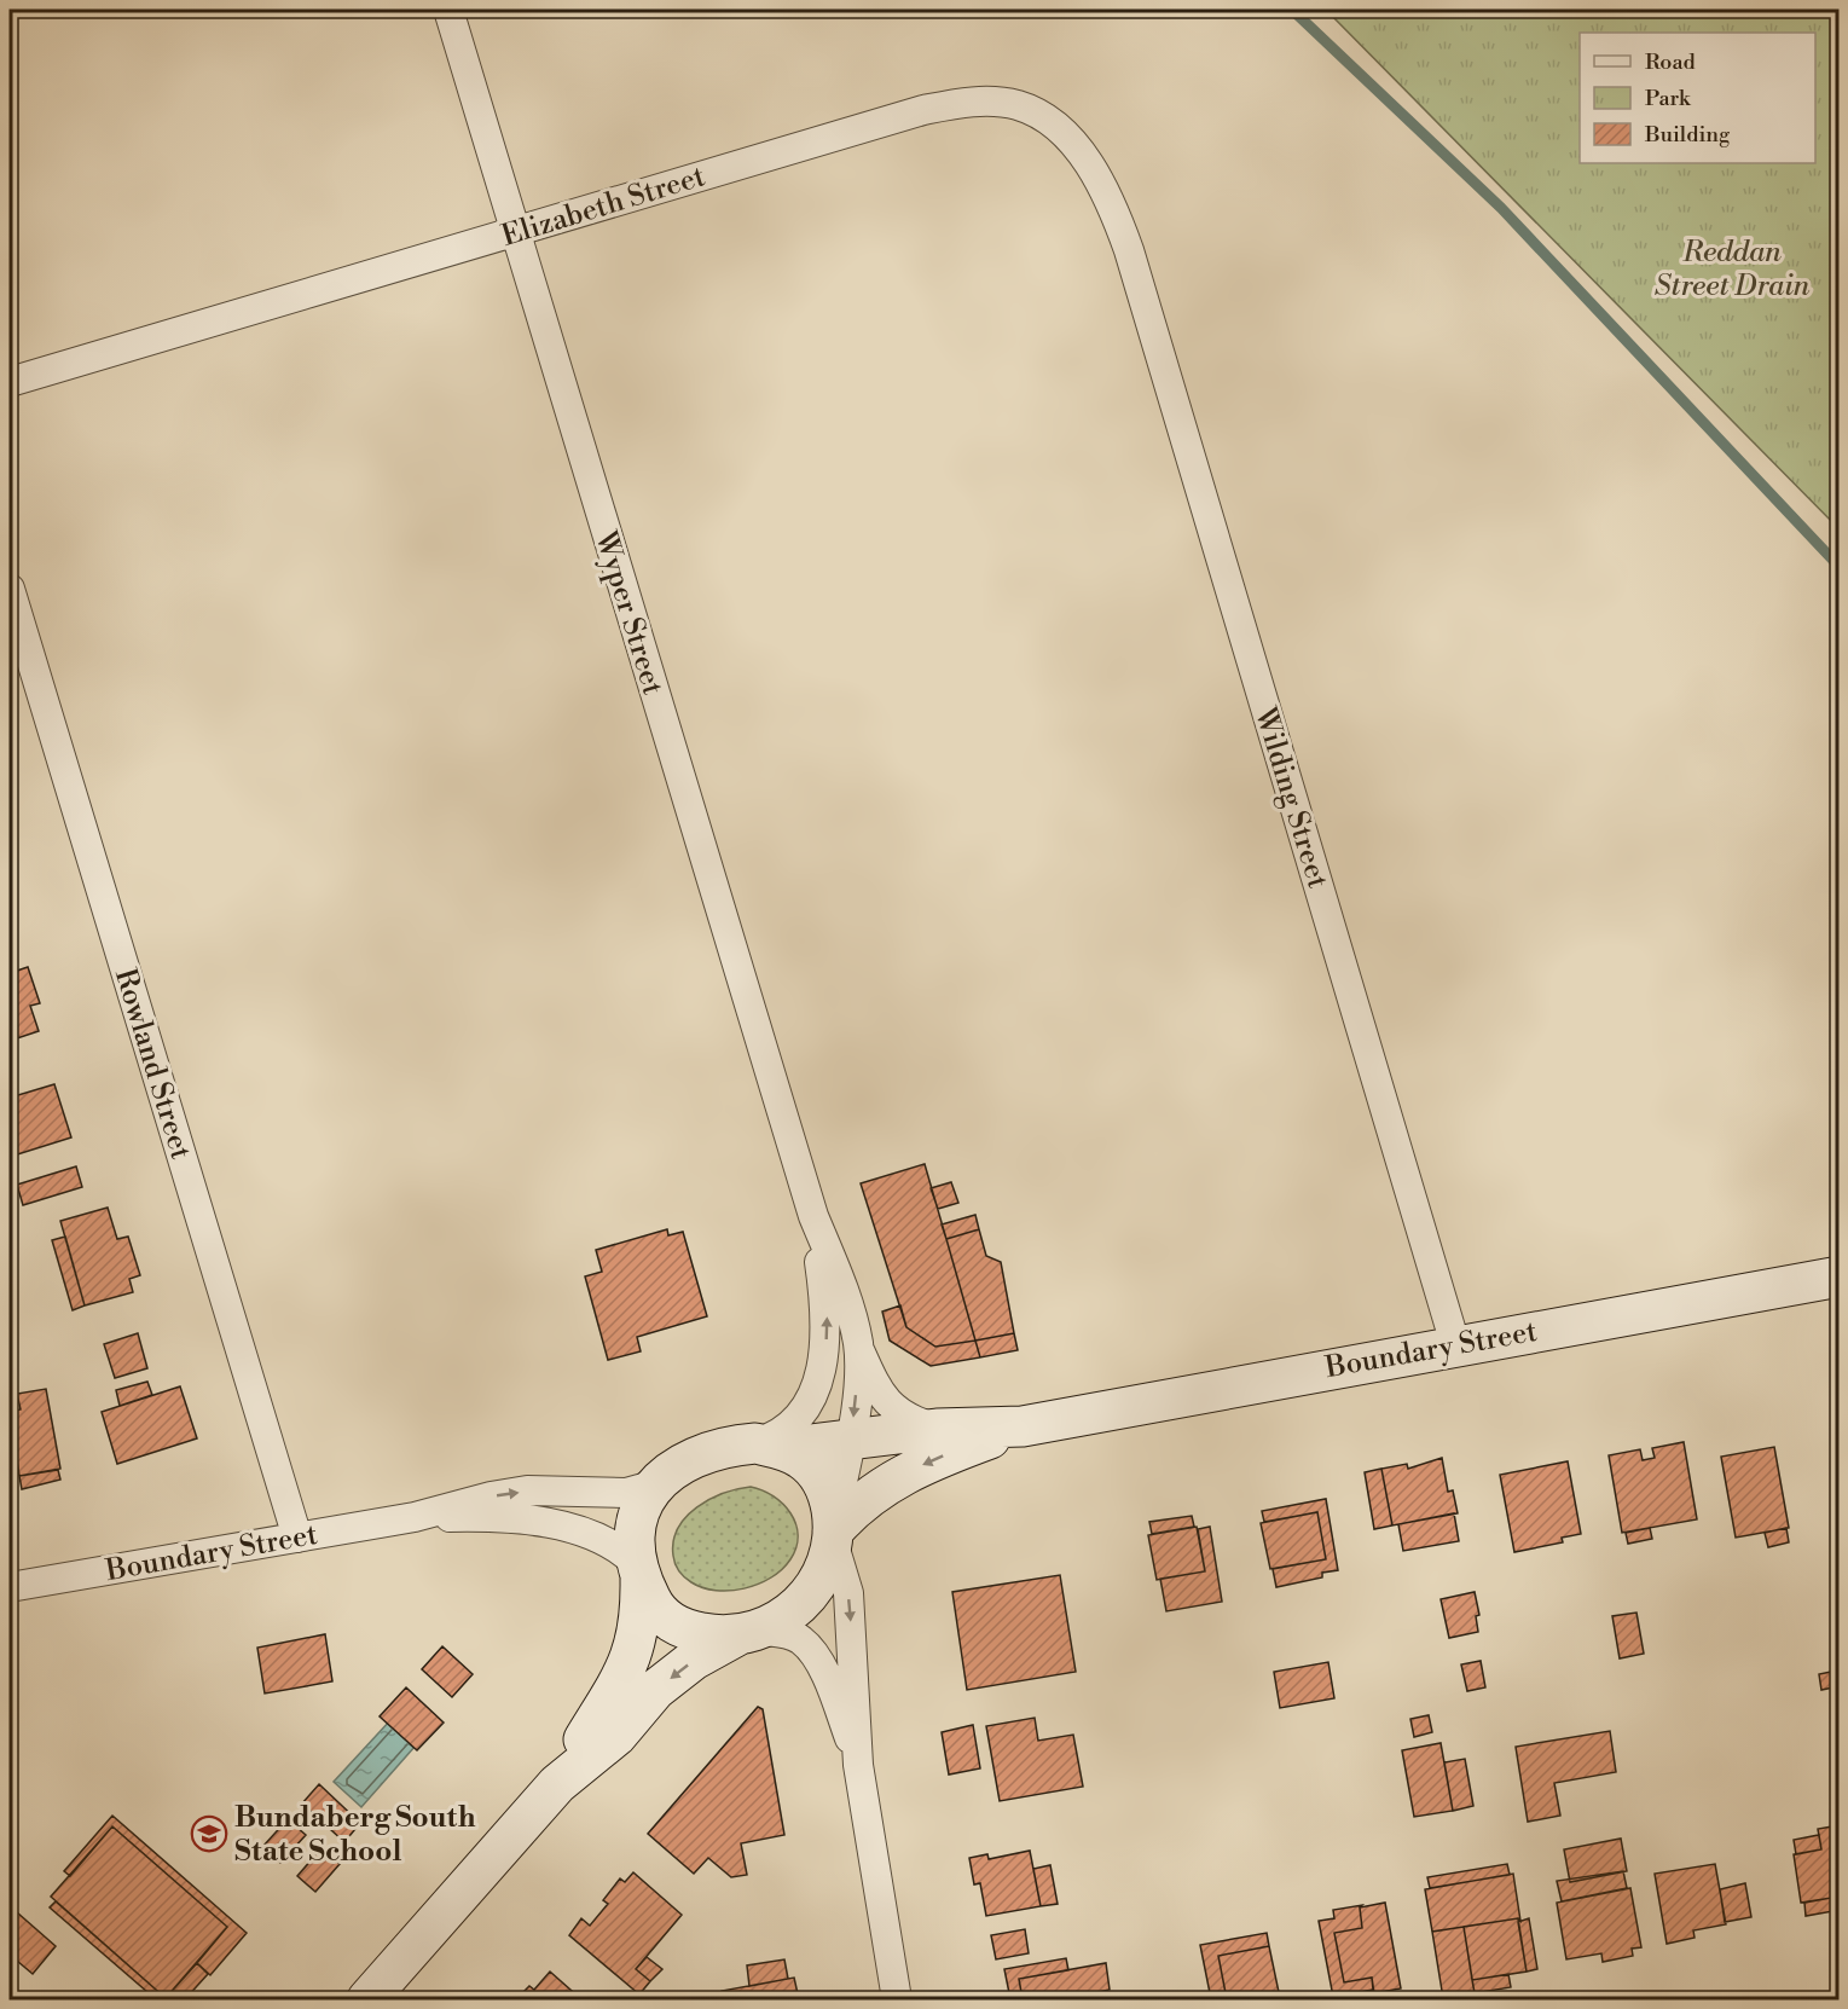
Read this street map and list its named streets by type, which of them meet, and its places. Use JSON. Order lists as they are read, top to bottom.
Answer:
{
  "streets": {
    "street": [
      "Elizabeth Street",
      "Wyper Street",
      "Wilding Street",
      "Rowland Street",
      "Boundary Street"
    ]
  },
  "crossings": [
    ["Elizabeth Street", "Wyper Street"],
    ["Elizabeth Street", "Wilding Street"],
    ["Wyper Street", "Boundary Street"],
    ["Wilding Street", "Boundary Street"],
    ["Rowland Street", "Boundary Street"]
  ],
  "parks": ["Reddan Street Drain"],
  "places": {
    "school or university": ["Bundaberg South State School"]
  },
  "legend": ["Road", "Park", "Building"]
}
